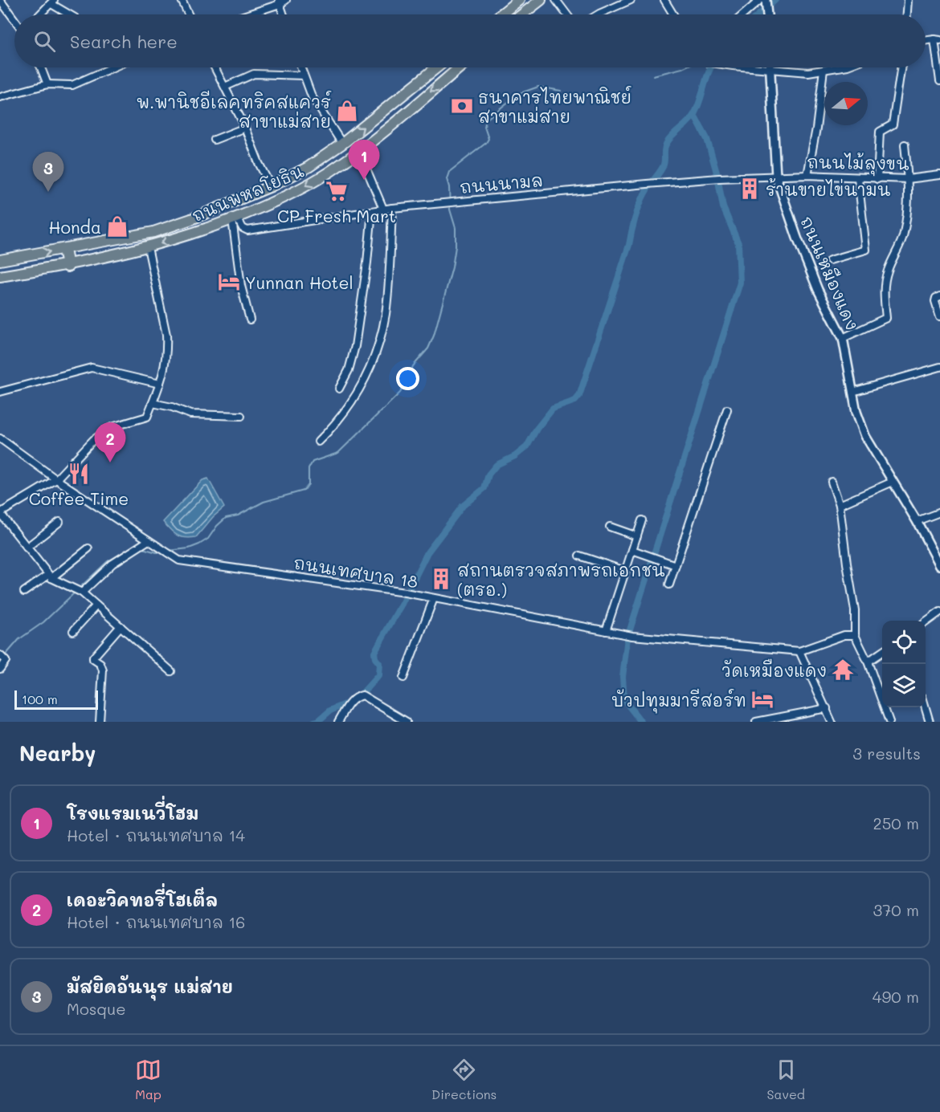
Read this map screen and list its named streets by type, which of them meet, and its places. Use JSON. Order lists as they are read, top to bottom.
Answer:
{
  "streets": {
    "main road": ["ถนนพหลโยธิน"],
    "street": [
      "ถนนไม้ลุงขน",
      "ถนนนามล",
      "ถนนเหมืองแดง",
      "ถนนเทศบาล 18"
    ]
  },
  "crossings": [
    ["ถนนไม้ลุงขน", "ถนนนามล"],
    ["ถนนไม้ลุงขน", "ถนนเหมืองแดง"],
    ["ถนนนามล", "ถนนพหลโยธิน"],
    ["ถนนนามล", "ถนนเหมืองแดง"]
  ],
  "places": {
    "bank": ["ธนาคารไทยพาณิชย์ สาขาแม่สาย"],
    "shop": ["พ.พานิชอีเลคทริคสแควร์ สาขาแม่สาย", "Honda"],
    "building": ["ร้านขายไข่นามน", "สถานตรวจสภาพรถเอกชน (ตรอ.)"],
    "supermarket": ["CP Fresh Mart"],
    "hotel": ["Yunnan Hotel", "บัวปทุมมารีสอร์ท"],
    "restaurant": ["Coffee Time"],
    "temple": ["วัดเหมืองแดง"]
  },
  "scale_bar": "100 m",
  "north": "right",
  "page": {
    "search": "Search here",
    "pins": ["1", "3", "2"],
    "scale": "100 m",
    "heading": ["Nearby", "3 results"],
    "list": [
      {
        "mark": "1",
        "name": "โรงแรมเนวี่โฮม",
        "note": "Hotel · ถนนเทศบาล 14",
        "value": "250 m"
      },
      {
        "mark": "2",
        "name": "เดอะวิคทอรี่โฮเต็ล",
        "note": "Hotel · ถนนเทศบาล 16",
        "value": "370 m"
      },
      {
        "mark": "3",
        "name": "มัสยิดอันนุร แม่สาย",
        "note": "Mosque",
        "value": "490 m"
      }
    ],
    "nav": ["Map", "Directions", "Saved"]
  }
}
